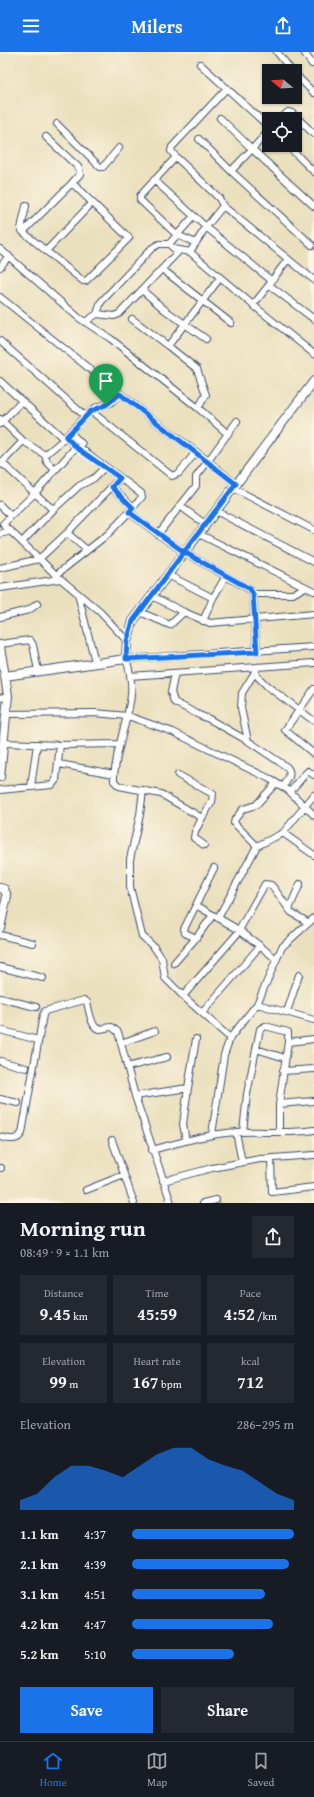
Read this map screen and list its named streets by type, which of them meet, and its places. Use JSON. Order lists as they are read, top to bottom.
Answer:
{
  "north": "left",
  "page": {
    "header": "Milers",
    "heading": ["Morning run", "08:49 · 9 × 1.1 km"],
    "stats": [
      ["Distance", "9.45 km"],
      ["Time", "45:59"],
      ["Pace", "4:52 /km"],
      ["Elevation", "99 m"],
      ["Heart rate", "167 bpm"],
      ["kcal", "712"]
    ],
    "chart": ["Elevation", "286–295 m"],
    "list": [
      {
        "name": "1.1 km",
        "note": "4:37"
      },
      {
        "name": "2.1 km",
        "note": "4:39"
      },
      {
        "name": "3.1 km",
        "note": "4:51"
      },
      {
        "name": "4.2 km",
        "note": "4:47"
      },
      {
        "name": "5.2 km",
        "note": "5:10"
      }
    ],
    "buttons": ["Save", "Share"],
    "tabs": ["Home", "Map", "Saved"]
  }
}
